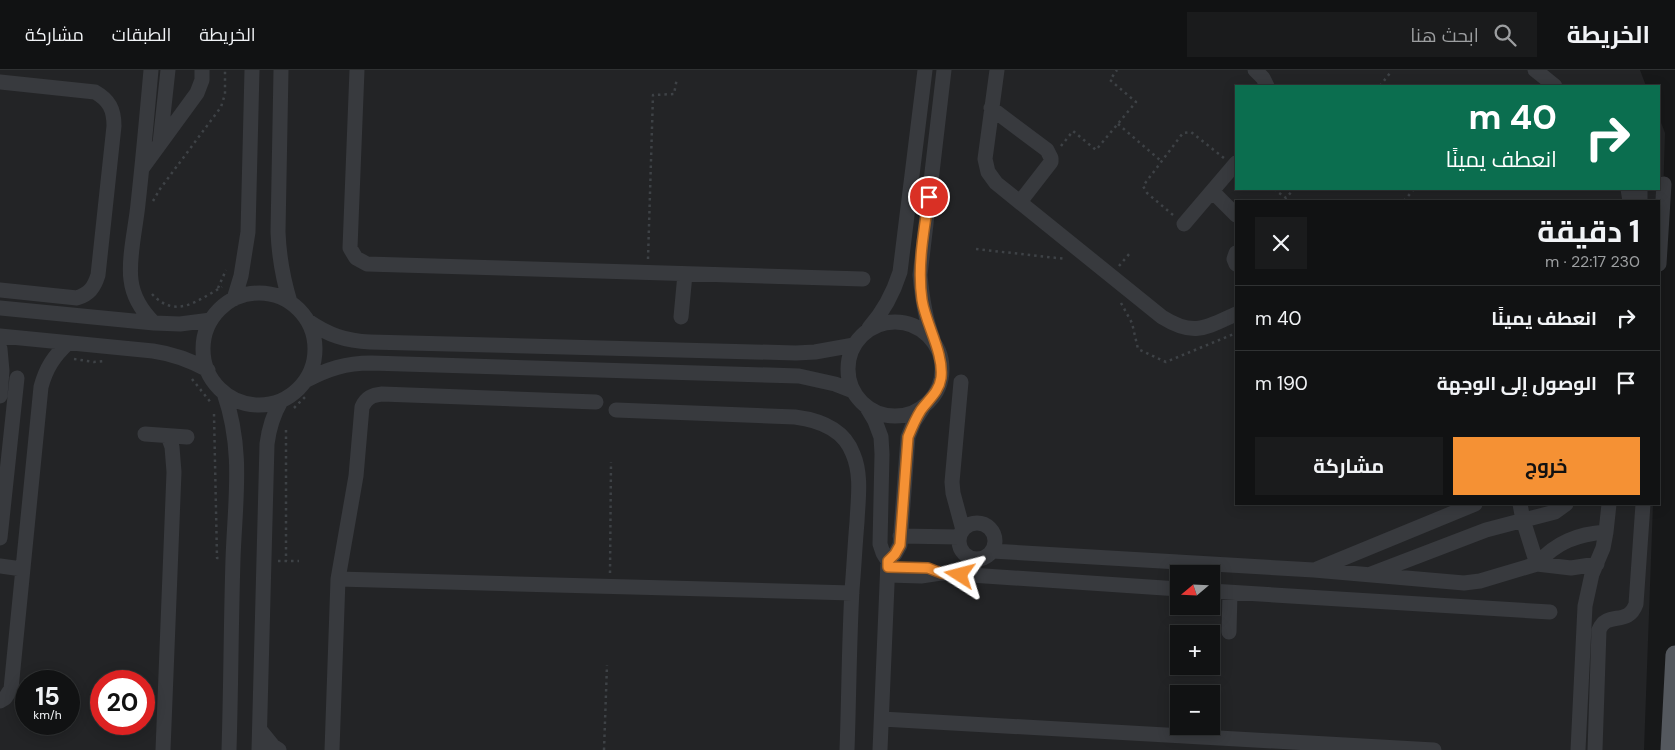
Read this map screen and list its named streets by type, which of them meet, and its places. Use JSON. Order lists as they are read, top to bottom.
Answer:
{
  "north": "left",
  "page": {
    "header": "الخريطة",
    "search": "ابحث هنا",
    "nav": ["الخريطة", "الطبقات", "مشاركة"],
    "turn": ["40 m", "انعطف يمينًا"],
    "heading": ["1 دقيقة", "230 m · 22:17"],
    "list": [
      {
        "name": "انعطف يمينًا",
        "value": "40 m"
      },
      {
        "name": "الوصول إلى الوجهة",
        "value": "190 m"
      }
    ],
    "buttons": ["خروج", "مشاركة"],
    "map_buttons": ["+", "−"],
    "speed": "15 km/h",
    "limit": "20"
  }
}
